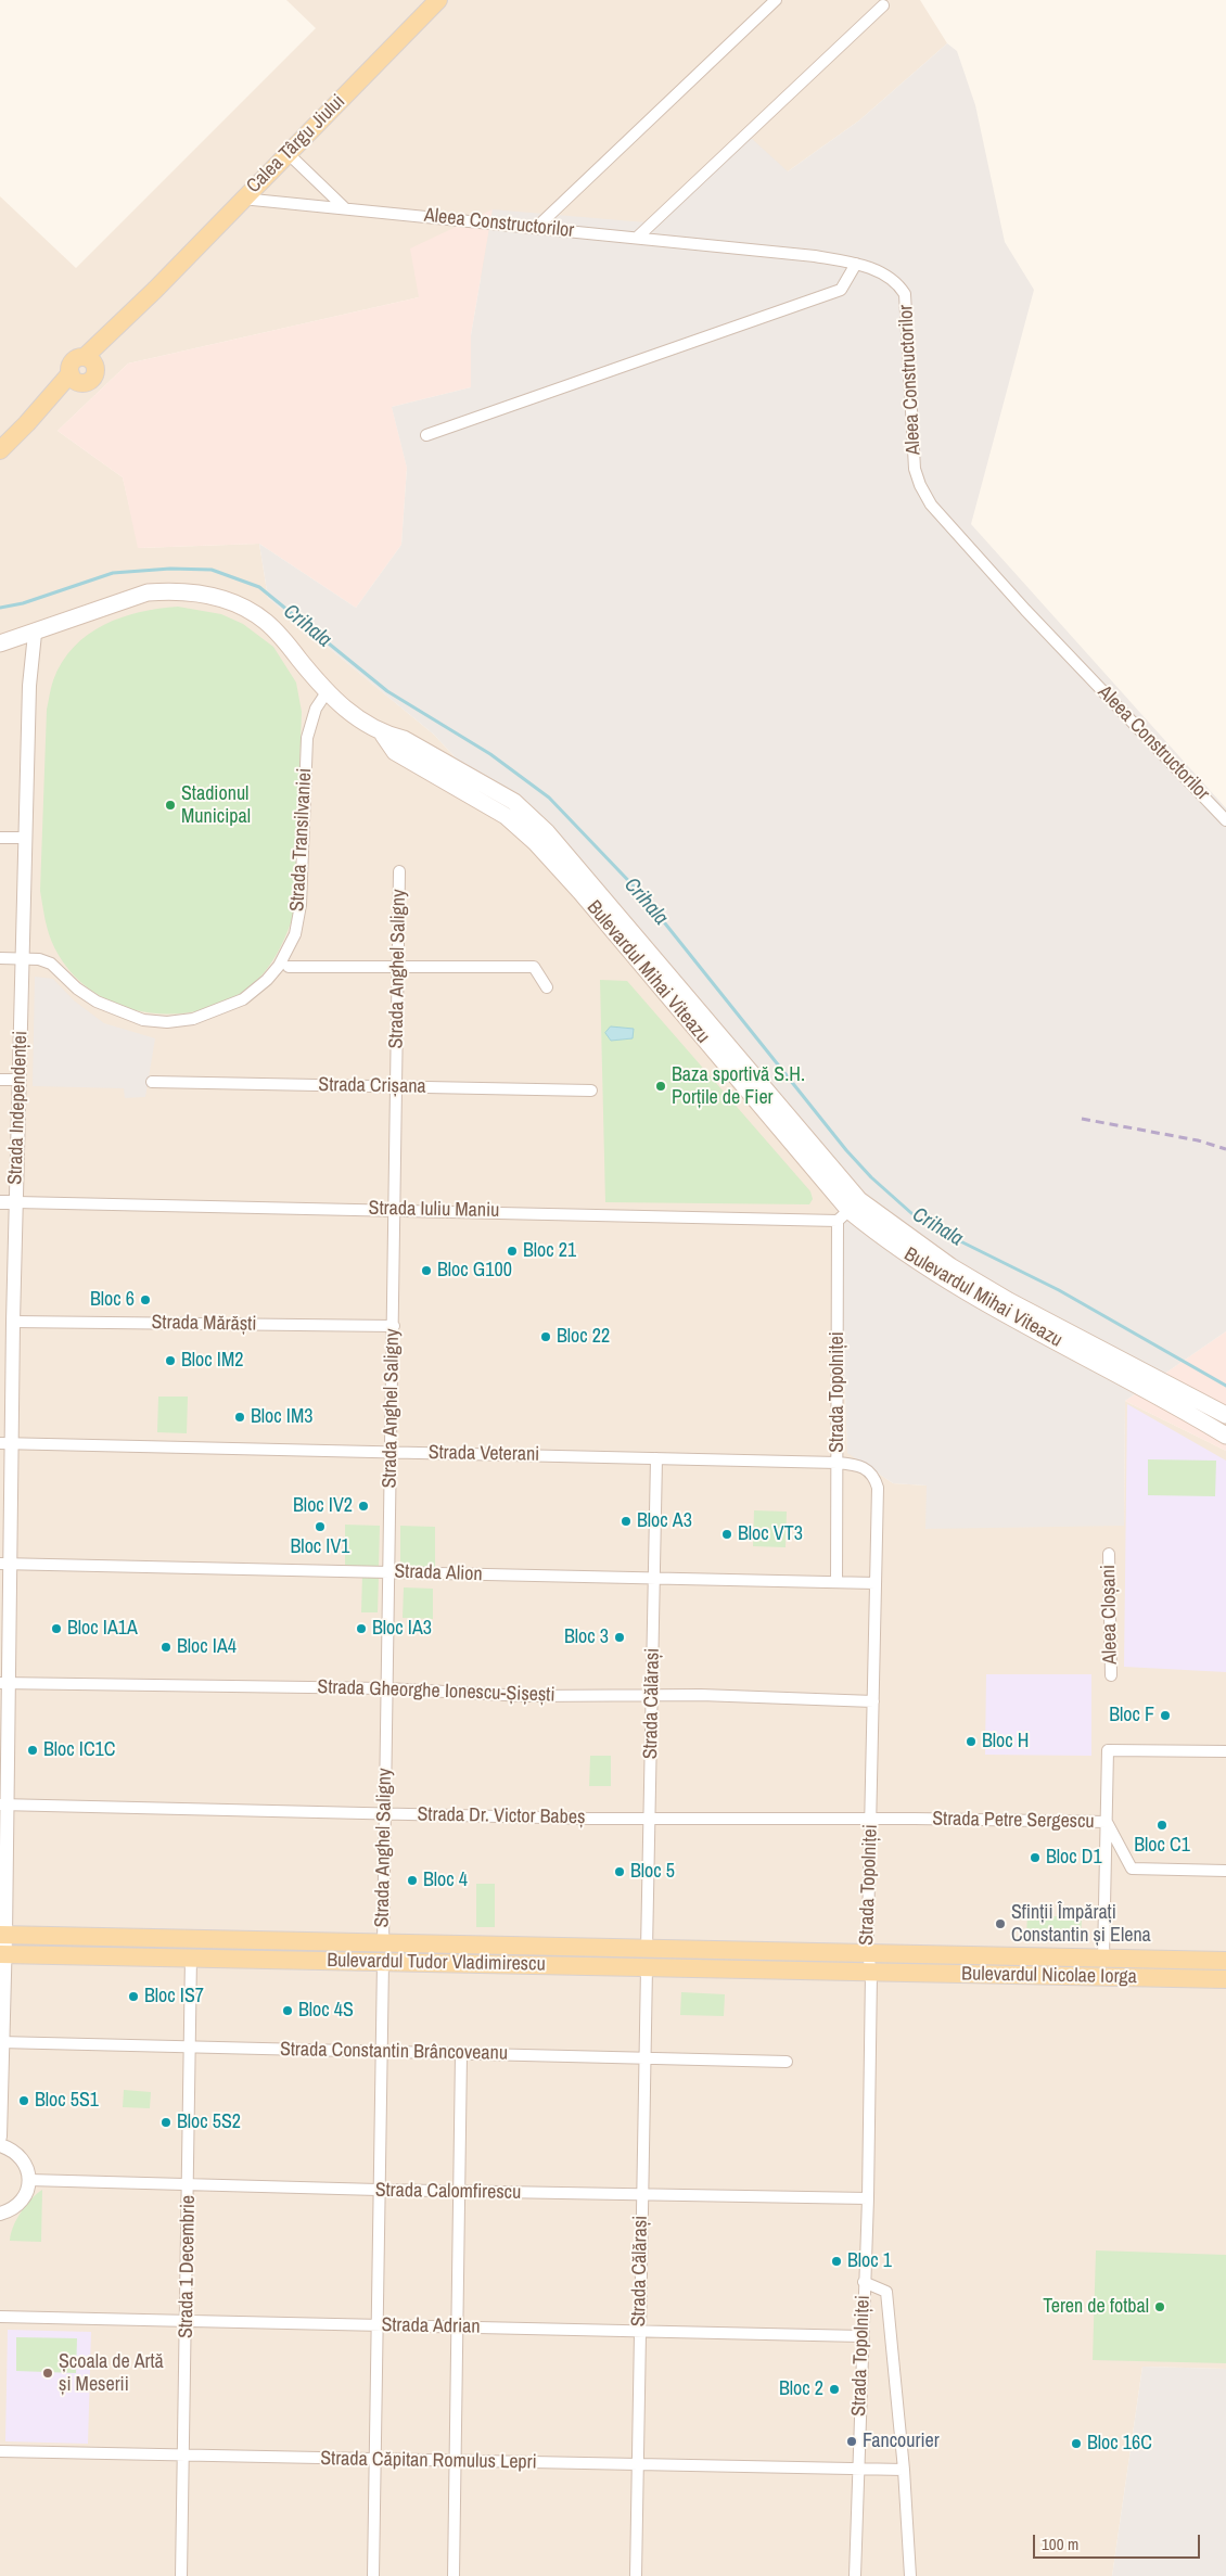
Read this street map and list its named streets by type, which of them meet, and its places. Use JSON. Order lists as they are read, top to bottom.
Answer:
{
  "streets": {
    "main road": [
      "Calea Târgu Jiului",
      "Bulevardul Mihai Viteazu",
      "Bulevardul Tudor Vladimirescu",
      "Bulevardul Nicolae Iorga"
    ],
    "street": [
      "Aleea Constructorilor",
      "Strada Transilvaniei",
      "Strada Anghel Saligny",
      "Strada Crișana",
      "Strada Independenței",
      "Strada Iuliu Maniu",
      "Strada Mărăști",
      "Strada Topolniței",
      "Strada Veterani",
      "Strada Alion",
      "Aleea Cloșani",
      "Strada Gheorghe Ionescu-Șișești",
      "Strada Călărași",
      "Strada Dr. Victor Babeș",
      "Strada Petre Sergescu",
      "Strada Constantin Brâncoveanu",
      "Strada Calomfirescu",
      "Strada 1 Decembrie",
      "Strada Adrian",
      "Strada Căpitan Romulus Lepri"
    ]
  },
  "crossings": [
    ["Calea Târgu Jiului", "Aleea Constructorilor"],
    ["Strada Transilvaniei", "Bulevardul Mihai Viteazu"],
    ["Strada Transilvaniei", "Strada Independenței"],
    ["Strada Anghel Saligny", "Strada Crișana"],
    ["Strada Anghel Saligny", "Strada Iuliu Maniu"],
    ["Strada Anghel Saligny", "Strada Mărăști"],
    ["Strada Anghel Saligny", "Strada Veterani"],
    ["Strada Anghel Saligny", "Strada Alion"],
    ["Strada Anghel Saligny", "Strada Gheorghe Ionescu-Șișești"],
    ["Strada Anghel Saligny", "Strada Dr. Victor Babeș"],
    ["Strada Anghel Saligny", "Bulevardul Tudor Vladimirescu"],
    ["Strada Anghel Saligny", "Strada Constantin Brâncoveanu"],
    ["Strada Anghel Saligny", "Strada Calomfirescu"],
    ["Strada Anghel Saligny", "Strada Adrian"],
    ["Strada Anghel Saligny", "Strada Căpitan Romulus Lepri"],
    ["Bulevardul Mihai Viteazu", "Strada Independenței"],
    ["Bulevardul Mihai Viteazu", "Strada Iuliu Maniu"],
    ["Bulevardul Mihai Viteazu", "Strada Topolniței"],
    ["Strada Independenței", "Strada Iuliu Maniu"],
    ["Strada Independenței", "Strada Mărăști"],
    ["Strada Independenței", "Strada Veterani"],
    ["Strada Independenței", "Strada Alion"],
    ["Strada Independenței", "Strada Gheorghe Ionescu-Șișești"],
    ["Strada Independenței", "Strada Dr. Victor Babeș"],
    ["Strada Independenței", "Bulevardul Tudor Vladimirescu"],
    ["Strada Independenței", "Strada Constantin Brâncoveanu"],
    ["Strada Iuliu Maniu", "Strada Topolniței"],
    ["Strada Topolniței", "Strada Veterani"],
    ["Strada Topolniței", "Strada Alion"],
    ["Strada Topolniței", "Strada Gheorghe Ionescu-Șișești"],
    ["Strada Topolniței", "Strada Dr. Victor Babeș"],
    ["Strada Topolniței", "Strada Petre Sergescu"],
    ["Strada Topolniței", "Bulevardul Tudor Vladimirescu"],
    ["Strada Topolniței", "Bulevardul Nicolae Iorga"],
    ["Strada Topolniței", "Strada Calomfirescu"],
    ["Strada Topolniței", "Strada Adrian"],
    ["Strada Topolniței", "Strada Căpitan Romulus Lepri"],
    ["Strada Veterani", "Strada Călărași"],
    ["Strada Alion", "Strada Călărași"],
    ["Strada Gheorghe Ionescu-Șișești", "Strada Călărași"],
    ["Strada Călărași", "Strada Dr. Victor Babeș"],
    ["Strada Călărași", "Bulevardul Tudor Vladimirescu"],
    ["Strada Călărași", "Strada Constantin Brâncoveanu"],
    ["Strada Călărași", "Strada Calomfirescu"],
    ["Strada Călărași", "Strada Adrian"],
    ["Strada Călărași", "Strada Căpitan Romulus Lepri"],
    ["Strada Dr. Victor Babeș", "Strada Petre Sergescu"],
    ["Bulevardul Tudor Vladimirescu", "Bulevardul Nicolae Iorga"],
    ["Bulevardul Tudor Vladimirescu", "Strada 1 Decembrie"],
    ["Strada Constantin Brâncoveanu", "Strada 1 Decembrie"],
    ["Strada Calomfirescu", "Strada 1 Decembrie"],
    ["Strada 1 Decembrie", "Strada Adrian"],
    ["Strada 1 Decembrie", "Strada Căpitan Romulus Lepri"]
  ],
  "water": ["Crihala"],
  "places": [
    "Stadionul Municipal",
    "Baza sportivă S.H. Porțile de Fier",
    "Bloc 21",
    "Bloc G100",
    "Bloc 6",
    "Bloc 22",
    "Bloc IM2",
    "Bloc IM3",
    "Bloc IV2",
    "Bloc A3",
    "Bloc IV1",
    "Bloc VT3",
    "Bloc IA1A",
    "Bloc IA3",
    "Bloc 3",
    "Bloc IA4",
    "Bloc F",
    "Bloc H",
    "Bloc IC1C",
    "Bloc C1",
    "Bloc D1",
    "Bloc 5",
    "Bloc 4",
    "Sfinții Împărați Constantin și Elena",
    "Bloc IS7",
    "Bloc 4S",
    "Bloc 5S1",
    "Bloc 5S2",
    "Bloc 1",
    "Teren de fotbal",
    "Școala de Artă și Meserii",
    "Bloc 2",
    "Fancourier",
    "Bloc 16C"
  ],
  "scale_bar": "100 m"
}
